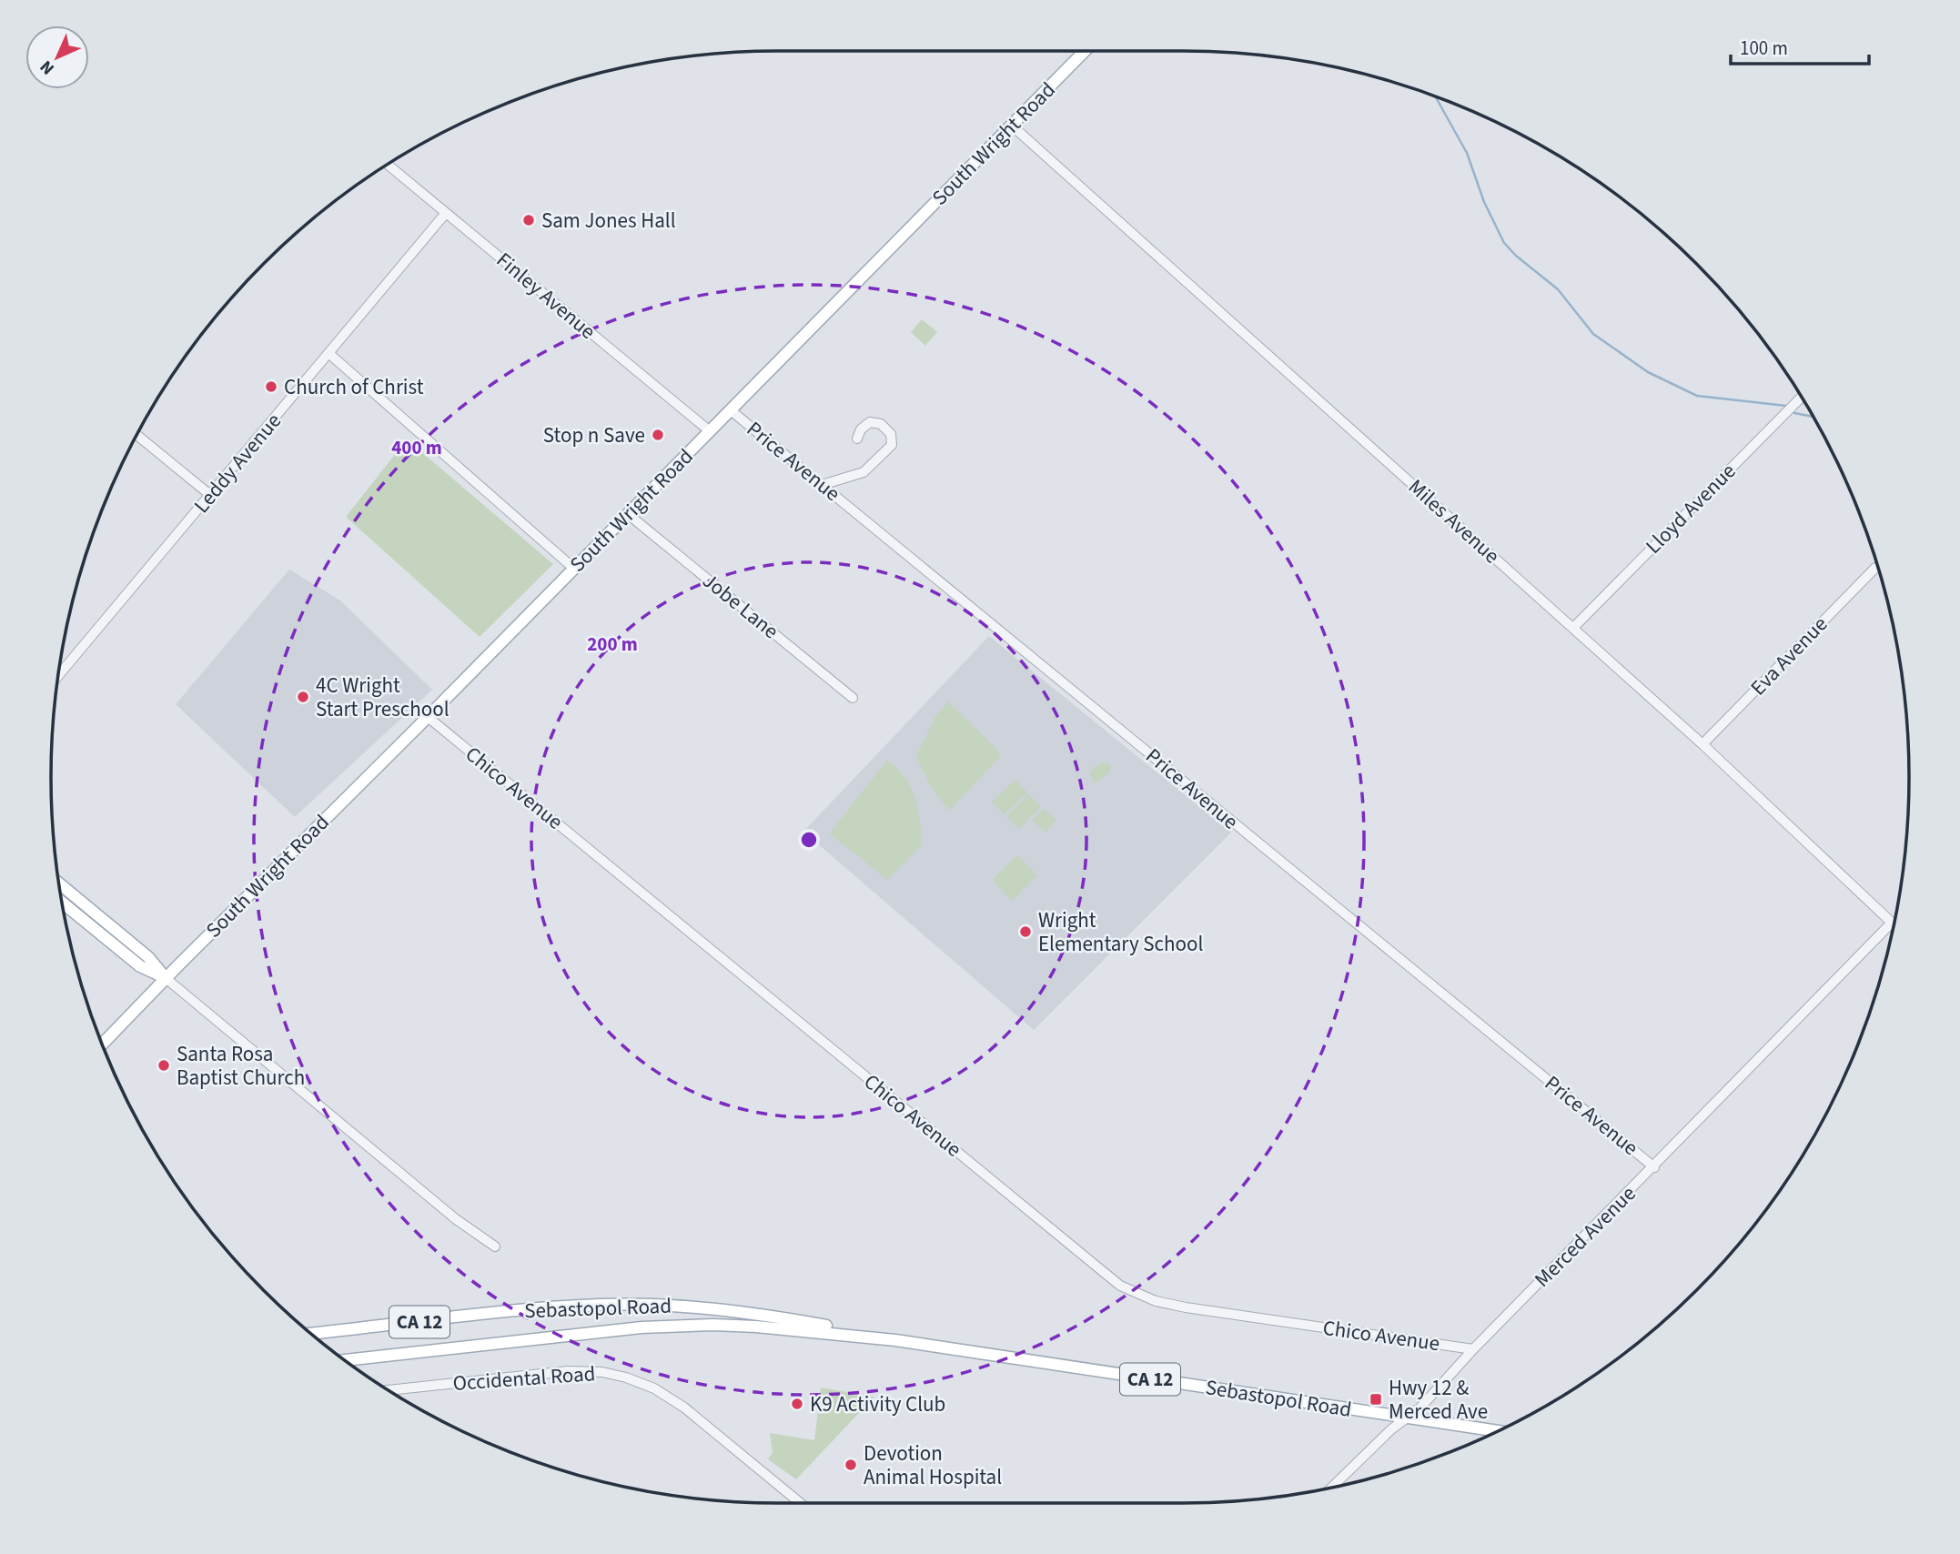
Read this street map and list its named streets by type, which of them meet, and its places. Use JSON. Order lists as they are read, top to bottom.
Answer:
{
  "streets": {
    "main road": ["South Wright Road", "Sebastopol Road", "CA 12"],
    "street": [
      "Finley Avenue",
      "Price Avenue",
      "Leddy Avenue",
      "Lloyd Avenue",
      "Miles Avenue",
      "Jobe Lane",
      "Eva Avenue",
      "Chico Avenue",
      "Merced Avenue",
      "Occidental Road"
    ]
  },
  "crossings": [
    ["South Wright Road", "Finley Avenue"],
    ["South Wright Road", "Price Avenue"],
    ["South Wright Road", "Miles Avenue"],
    ["South Wright Road", "Jobe Lane"],
    ["South Wright Road", "Chico Avenue"],
    ["Finley Avenue", "Leddy Avenue"],
    ["Price Avenue", "Merced Avenue"],
    ["Lloyd Avenue", "Miles Avenue"],
    ["Miles Avenue", "Eva Avenue"],
    ["Miles Avenue", "Merced Avenue"],
    ["Chico Avenue", "Merced Avenue"],
    ["Merced Avenue", "Sebastopol Road"]
  ],
  "places": {
    "other": [
      "Sam Jones Hall",
      "Church of Christ",
      "Stop n Save",
      "4C Wright Start Preschool",
      "Wright Elementary School",
      "Santa Rosa Baptist Church",
      "K9 Activity Club",
      "Devotion Animal Hospital"
    ],
    "transit": ["Hwy 12 & Merced Ave"]
  },
  "scale_bar": "100 m",
  "north": "bottom left",
  "rings": ["400 m", "200 m"]
}
